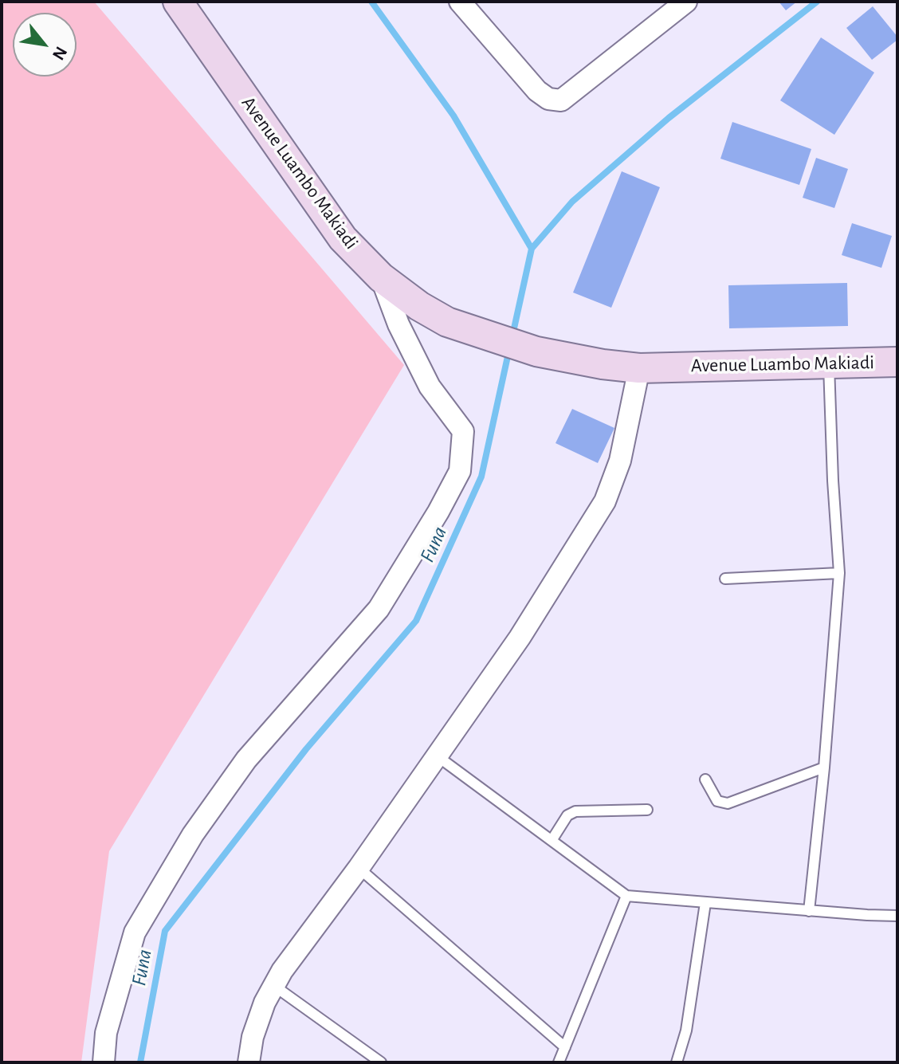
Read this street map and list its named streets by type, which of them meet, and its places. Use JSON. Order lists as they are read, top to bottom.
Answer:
{
  "streets": {
    "main road": ["Avenue Luambo Makiadi"]
  },
  "water": ["Funa"],
  "north": "bottom right"
}
